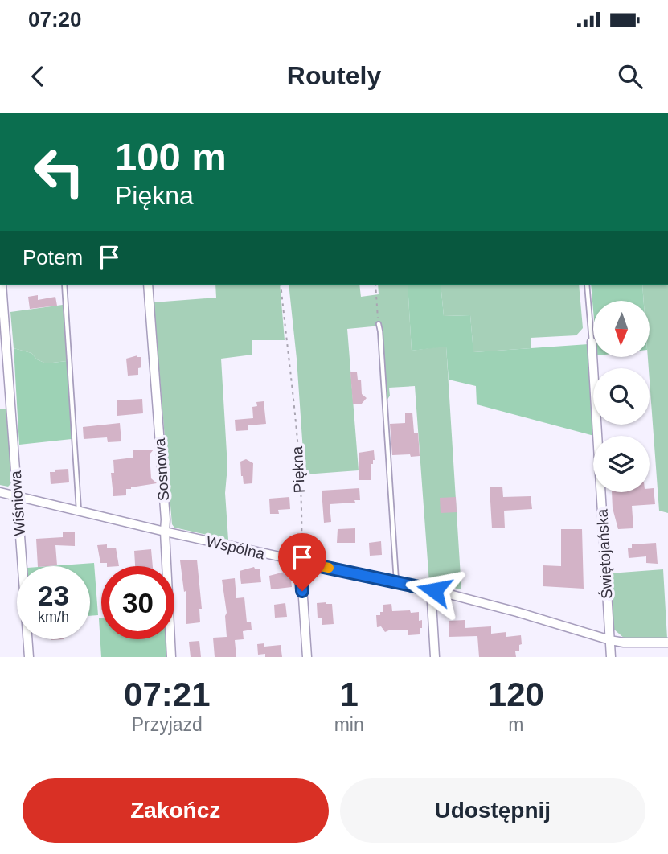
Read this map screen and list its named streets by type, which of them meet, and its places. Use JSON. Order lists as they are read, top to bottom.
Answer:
{
  "streets": {
    "street": [
      "Sosnowa",
      "Wiśniowa",
      "Wspólna",
      "Świętojańska"
    ],
    "path": ["Piękna"]
  },
  "crossings": [
    ["Sosnowa", "Wspólna"],
    ["Piękna", "Wspólna"],
    ["Wiśniowa", "Wspólna"],
    ["Wspólna", "Świętojańska"]
  ],
  "north": "bottom",
  "page": {
    "status": "07:20",
    "header": "Routely",
    "turn": ["100 m", "Piękna"],
    "then": "Potem",
    "speed": "23 km/h",
    "limit": "30",
    "eta": [
      "07:21",
      "Przyjazd",
      "1",
      "min",
      "120",
      "m"
    ],
    "buttons": ["Zakończ", "Udostępnij"]
  }
}
